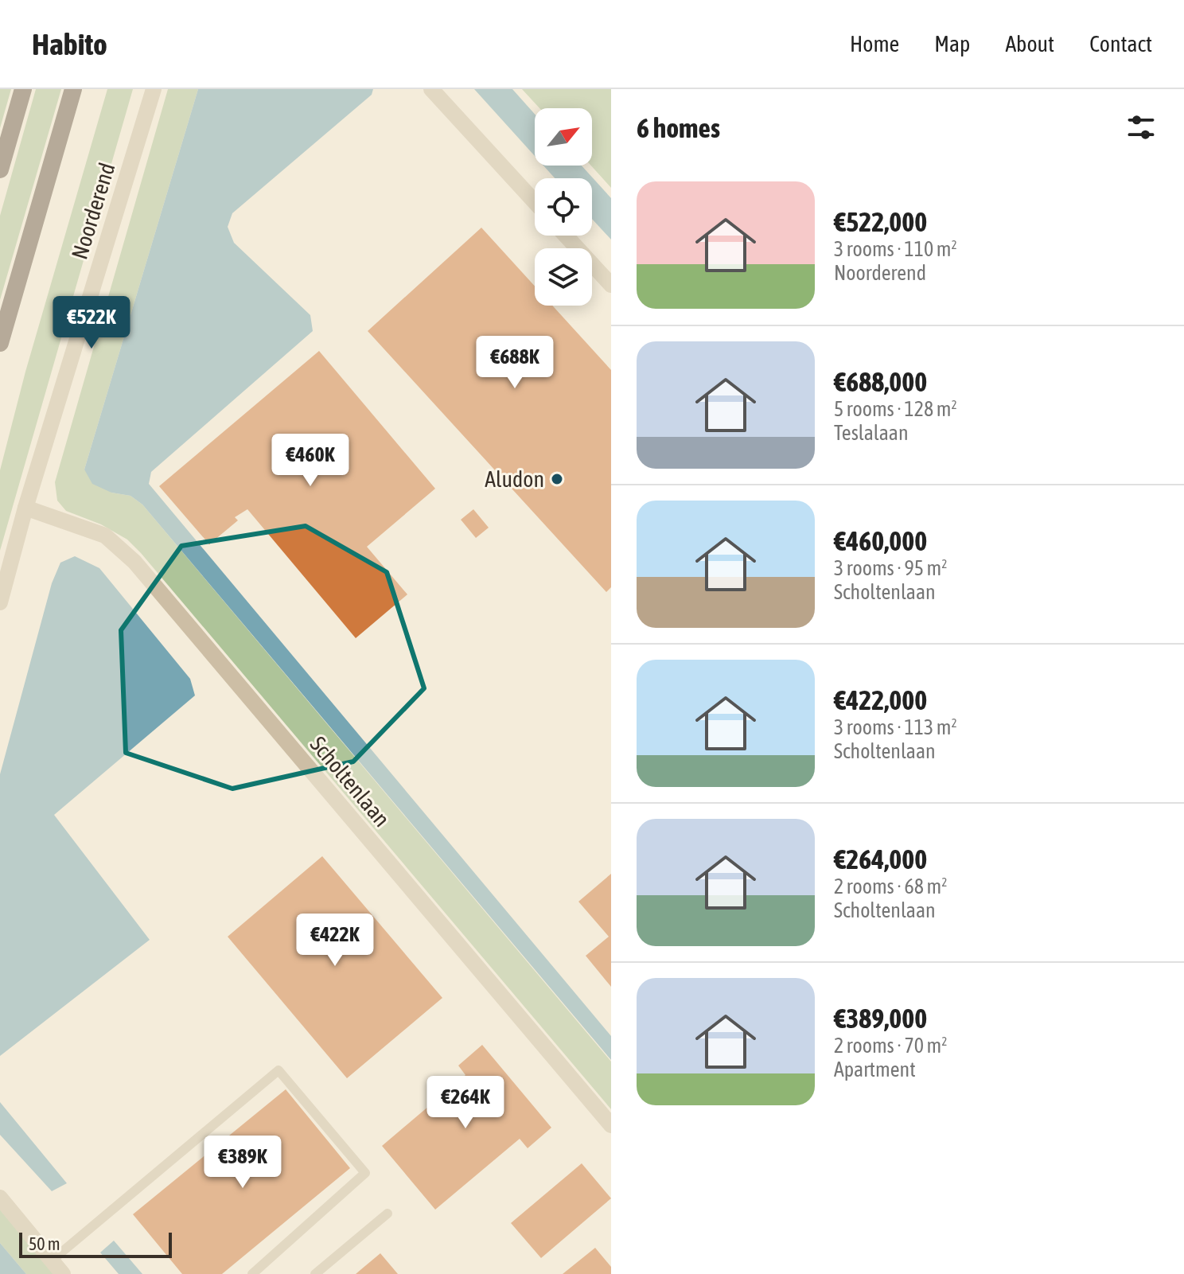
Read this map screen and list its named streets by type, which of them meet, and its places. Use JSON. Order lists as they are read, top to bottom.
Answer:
{
  "streets": {
    "street": ["Noorderend", "Scholtenlaan"]
  },
  "crossings": [
    ["Noorderend", "Scholtenlaan"]
  ],
  "places": ["Aludon"],
  "scale_bar": "50 m",
  "north": "top right",
  "page": {
    "header": "Habito",
    "nav": [
      "Home",
      "Map",
      "About",
      "Contact"
    ],
    "heading": "6 homes",
    "list": [
      {
        "name": "€522,000",
        "note": "3 rooms · 110 m² · Noorderend"
      },
      {
        "name": "€688,000",
        "note": "5 rooms · 128 m² · Teslalaan"
      },
      {
        "name": "€460,000",
        "note": "3 rooms · 95 m² · Scholtenlaan"
      },
      {
        "name": "€422,000",
        "note": "3 rooms · 113 m² · Scholtenlaan"
      },
      {
        "name": "€264,000",
        "note": "2 rooms · 68 m² · Scholtenlaan"
      },
      {
        "name": "€389,000",
        "note": "2 rooms · 70 m² · Apartment"
      }
    ],
    "price": [
      "€522K",
      "€688K",
      "€460K",
      "€422K",
      "€264K",
      "€389K"
    ],
    "scale": "50 m"
  }
}
